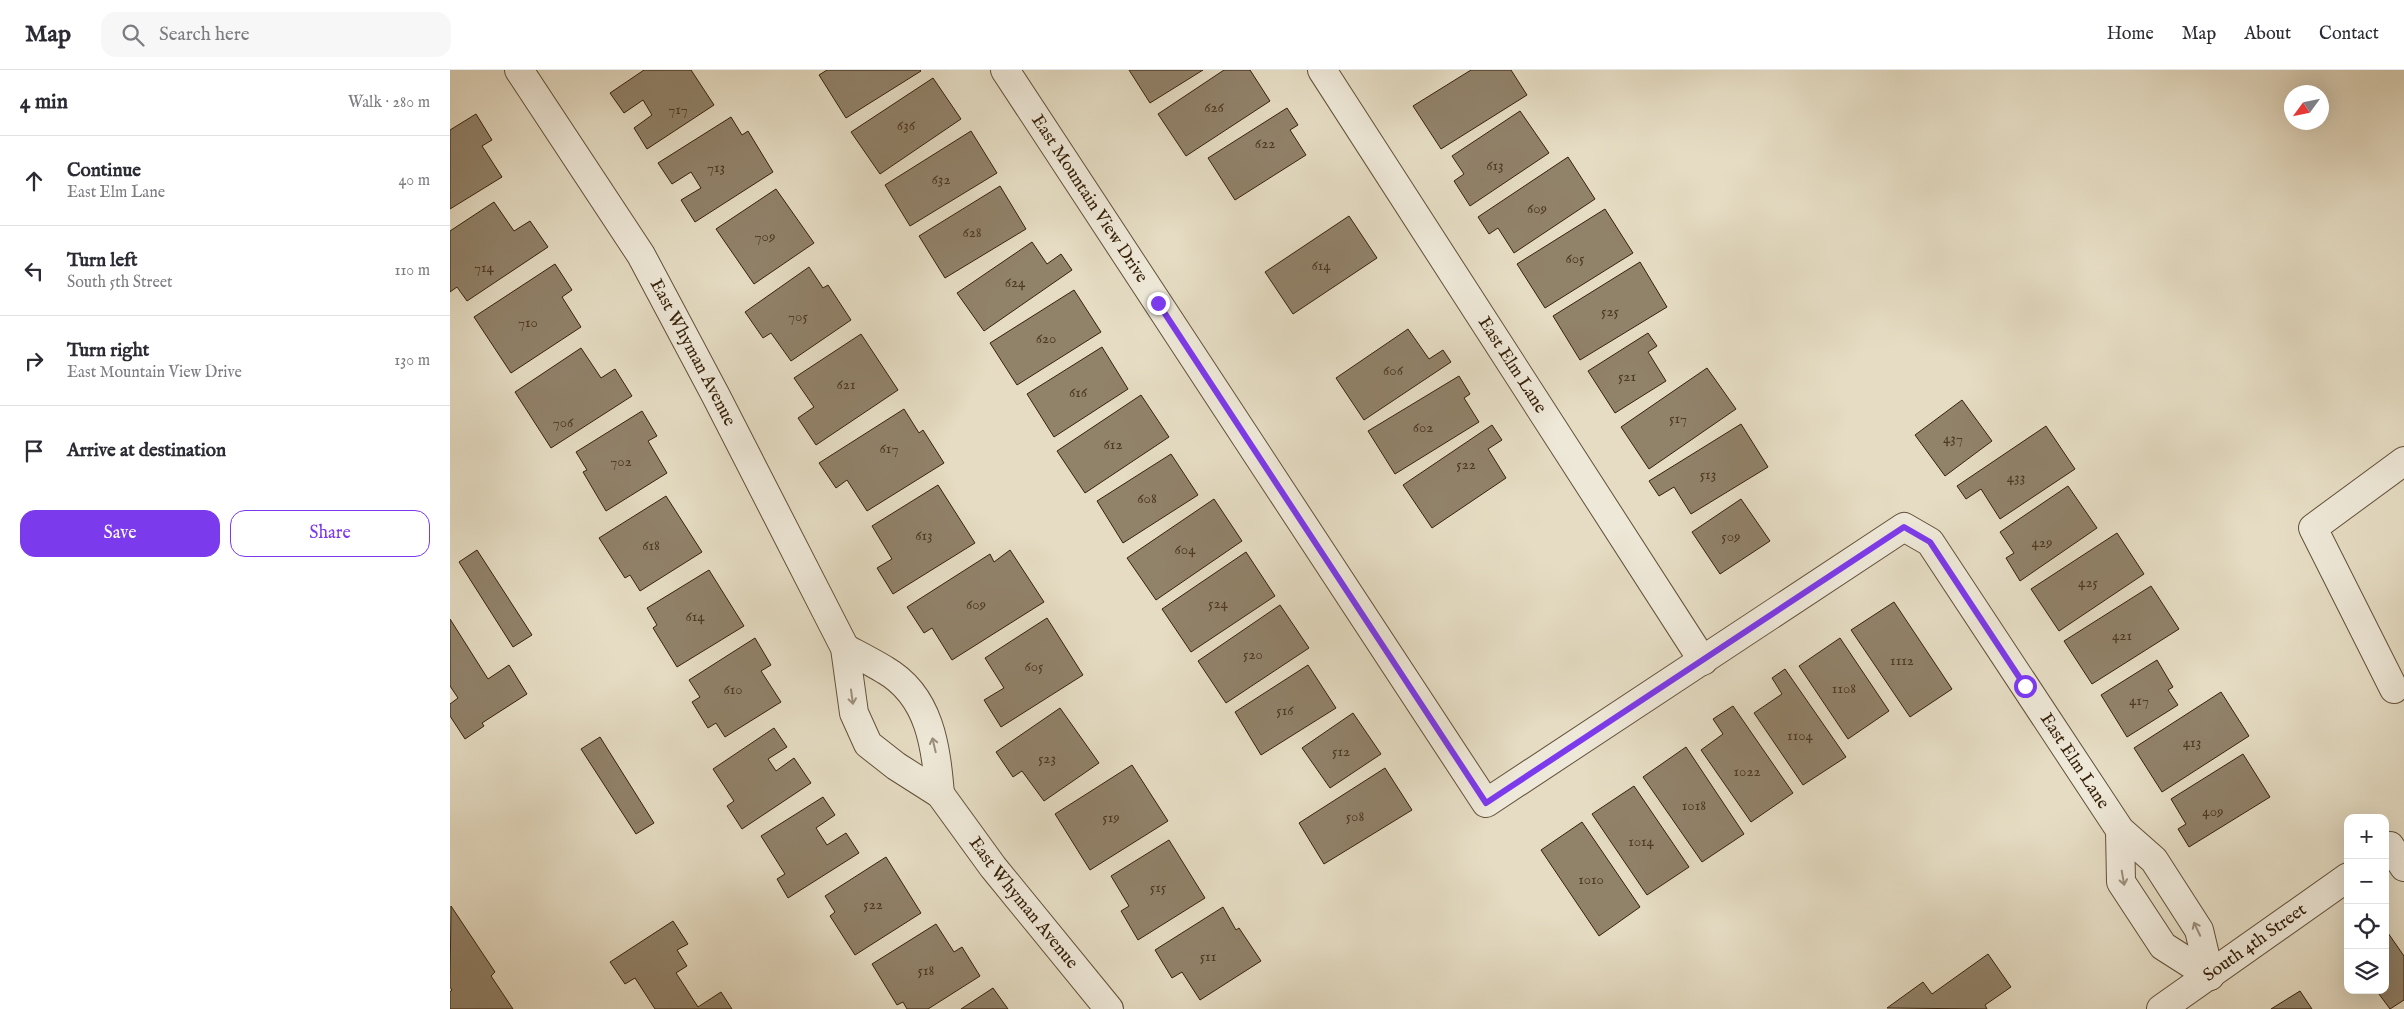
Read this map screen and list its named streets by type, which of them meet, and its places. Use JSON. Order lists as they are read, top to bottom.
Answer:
{
  "streets": {
    "street": [
      "East Mountain View Drive",
      "East Whyman Avenue",
      "East Elm Lane",
      "South 4th Street"
    ]
  },
  "crossings": [
    ["East Mountain View Drive", "East Elm Lane"],
    ["East Elm Lane", "South 4th Street"]
  ],
  "house_numbers": [
    "626",
    "717",
    "636",
    "622",
    "613",
    "713",
    "632",
    "609",
    "628",
    "709",
    "605",
    "614",
    "714",
    "624",
    "525",
    "705",
    "710",
    "620",
    "606",
    "521",
    "621",
    "616",
    "517",
    "706",
    "602",
    "437",
    "612",
    "617",
    "702",
    "522",
    "513",
    "433",
    "608",
    "613",
    "509",
    "429",
    "618",
    "604",
    "425",
    "524",
    "609",
    "614",
    "421",
    "520",
    "1112",
    "605",
    "1108",
    "610",
    "417",
    "516",
    "1104",
    "413",
    "512",
    "523",
    "1022",
    "1018",
    "409",
    "508",
    "519",
    "1014",
    "1010",
    "515",
    "522",
    "511",
    "518"
  ],
  "north": "bottom left",
  "page": {
    "header": "Map",
    "search": "Search here",
    "nav": [
      "Home",
      "Map",
      "About",
      "Contact"
    ],
    "heading": ["4 min", "Walk · 280 m"],
    "list": [
      ["Continue", "East Elm Lane", "40 m"],
      ["Turn left", "South 5th Street", "110 m"],
      ["Turn right", "East Mountain View Drive", "130 m"],
      "Arrive at destination"
    ],
    "buttons": ["Save", "Share"],
    "map_buttons": ["+", "−"]
  }
}
